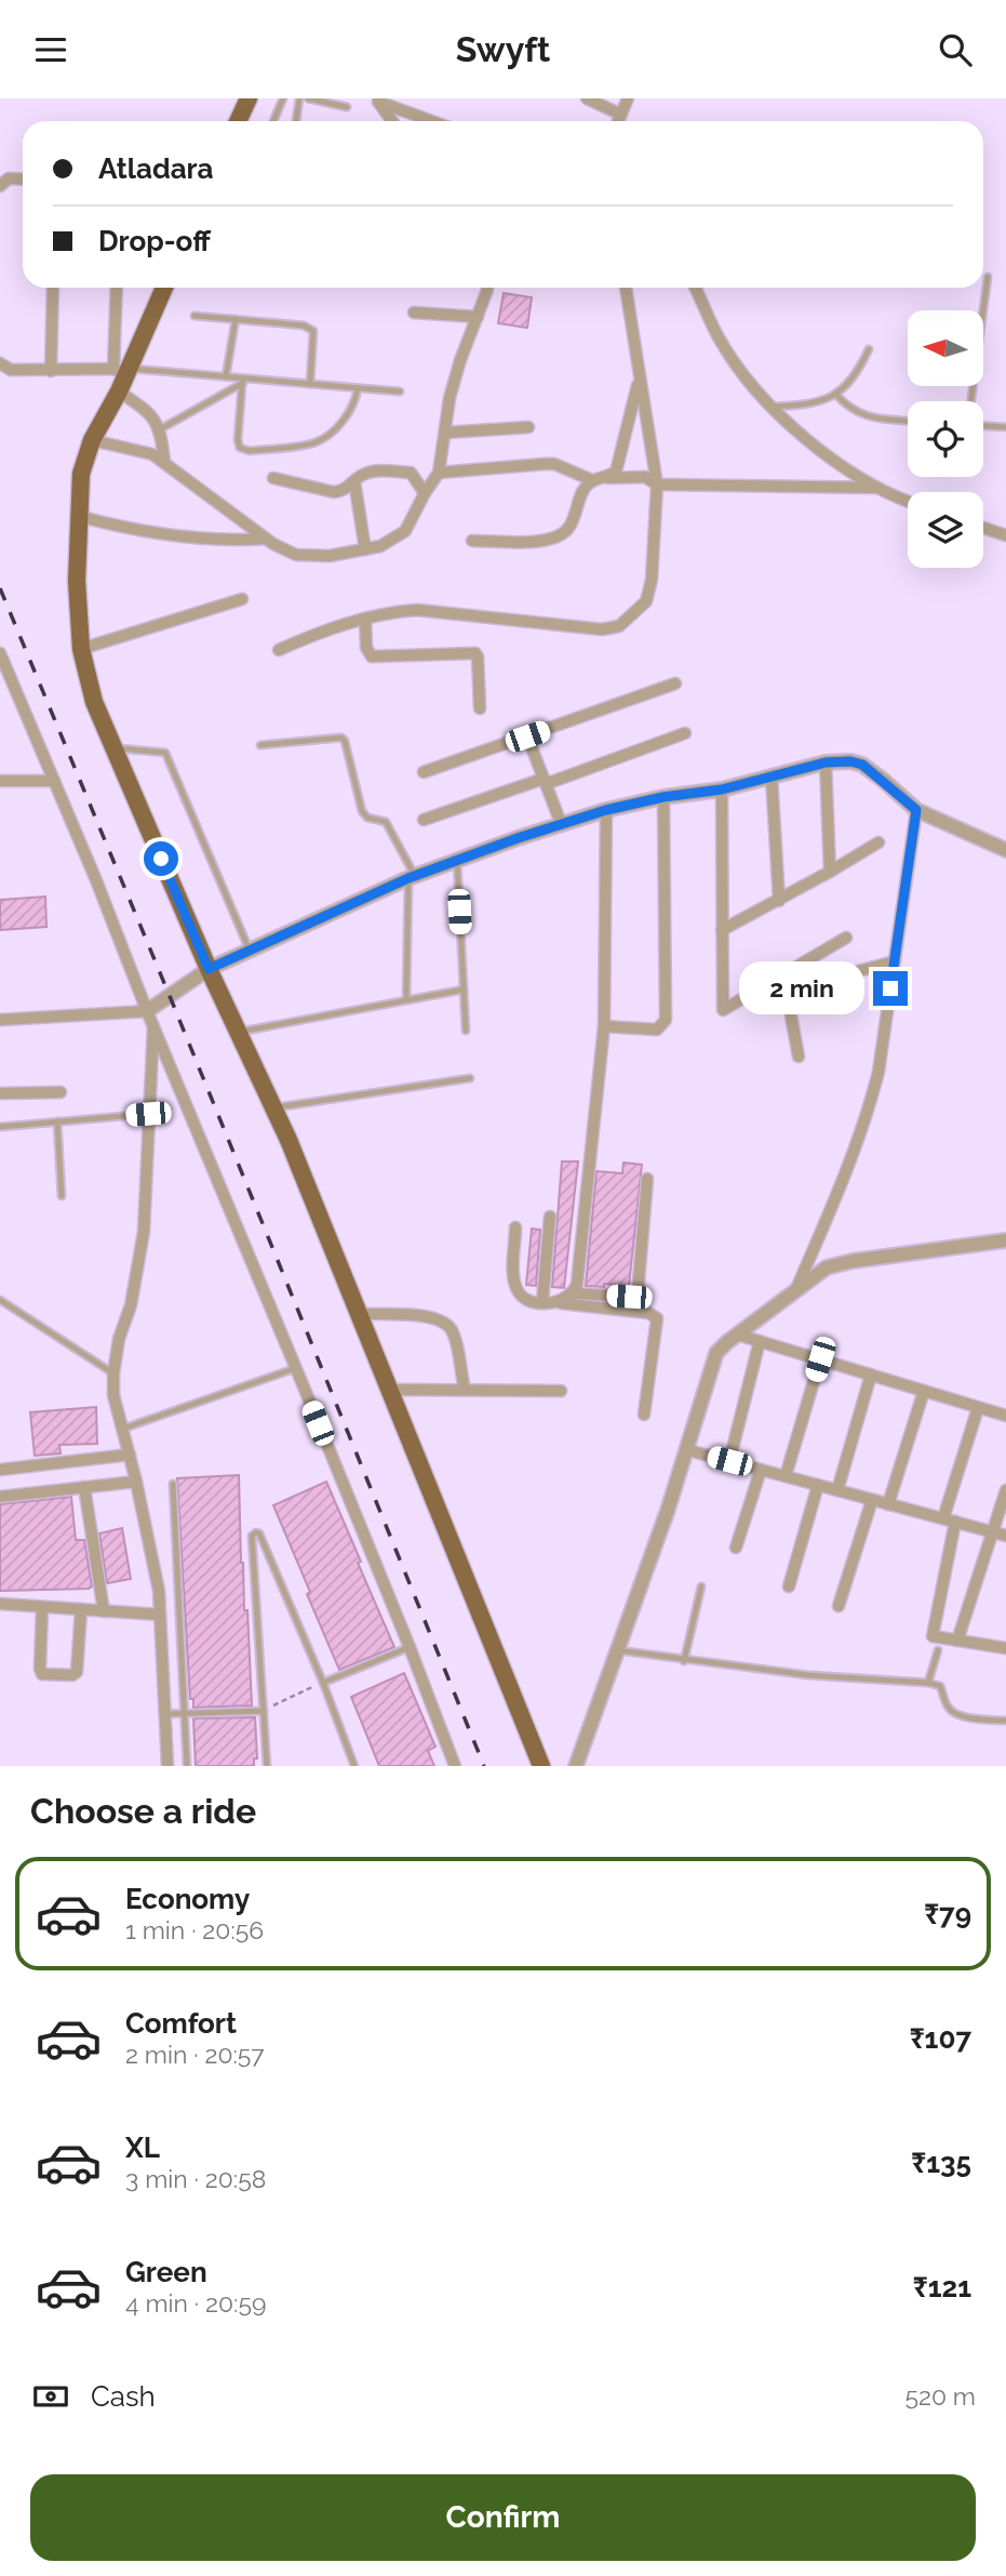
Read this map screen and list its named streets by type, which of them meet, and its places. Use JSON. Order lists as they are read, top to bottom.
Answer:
{
  "north": "left",
  "page": {
    "header": "Swyft",
    "banner": ["Atladara", "Drop-off"],
    "bubble": "2 min",
    "heading": "Choose a ride",
    "list": [
      {
        "name": "Economy",
        "note": "1 min · 20:56",
        "value": "₹79"
      },
      {
        "name": "Comfort",
        "note": "2 min · 20:57",
        "value": "₹107"
      },
      {
        "name": "XL",
        "note": "3 min · 20:58",
        "value": "₹135"
      },
      {
        "name": "Green",
        "note": "4 min · 20:59",
        "value": "₹121"
      }
    ],
    "pay": ["Cash", "520 m"],
    "buttons": "Confirm"
  }
}
